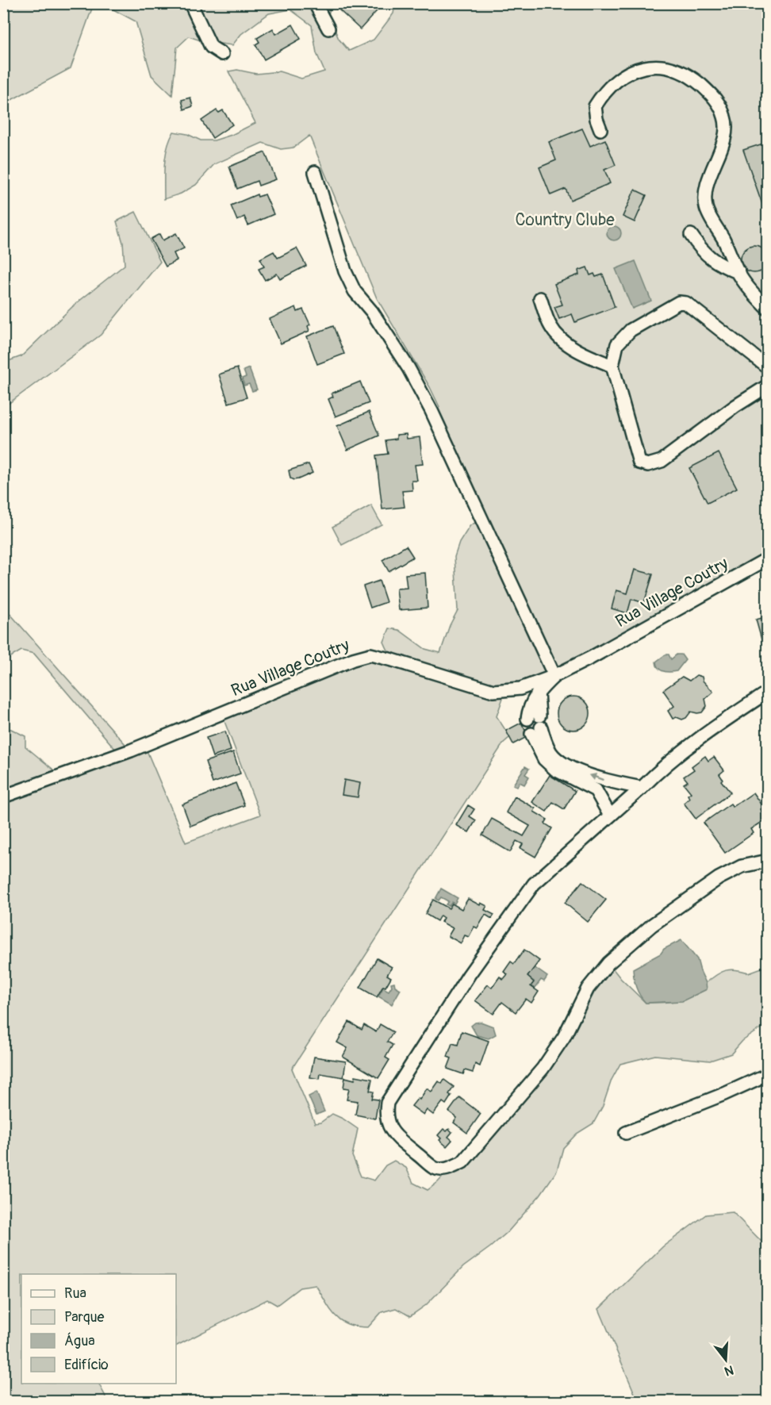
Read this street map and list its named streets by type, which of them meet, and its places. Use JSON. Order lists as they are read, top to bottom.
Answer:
{
  "streets": {
    "street": ["Rua Village Coutry"]
  },
  "parks": ["Country Clube"],
  "legend": [
    "Rua",
    "Parque",
    "Água",
    "Edifício"
  ],
  "north": "bottom"
}
